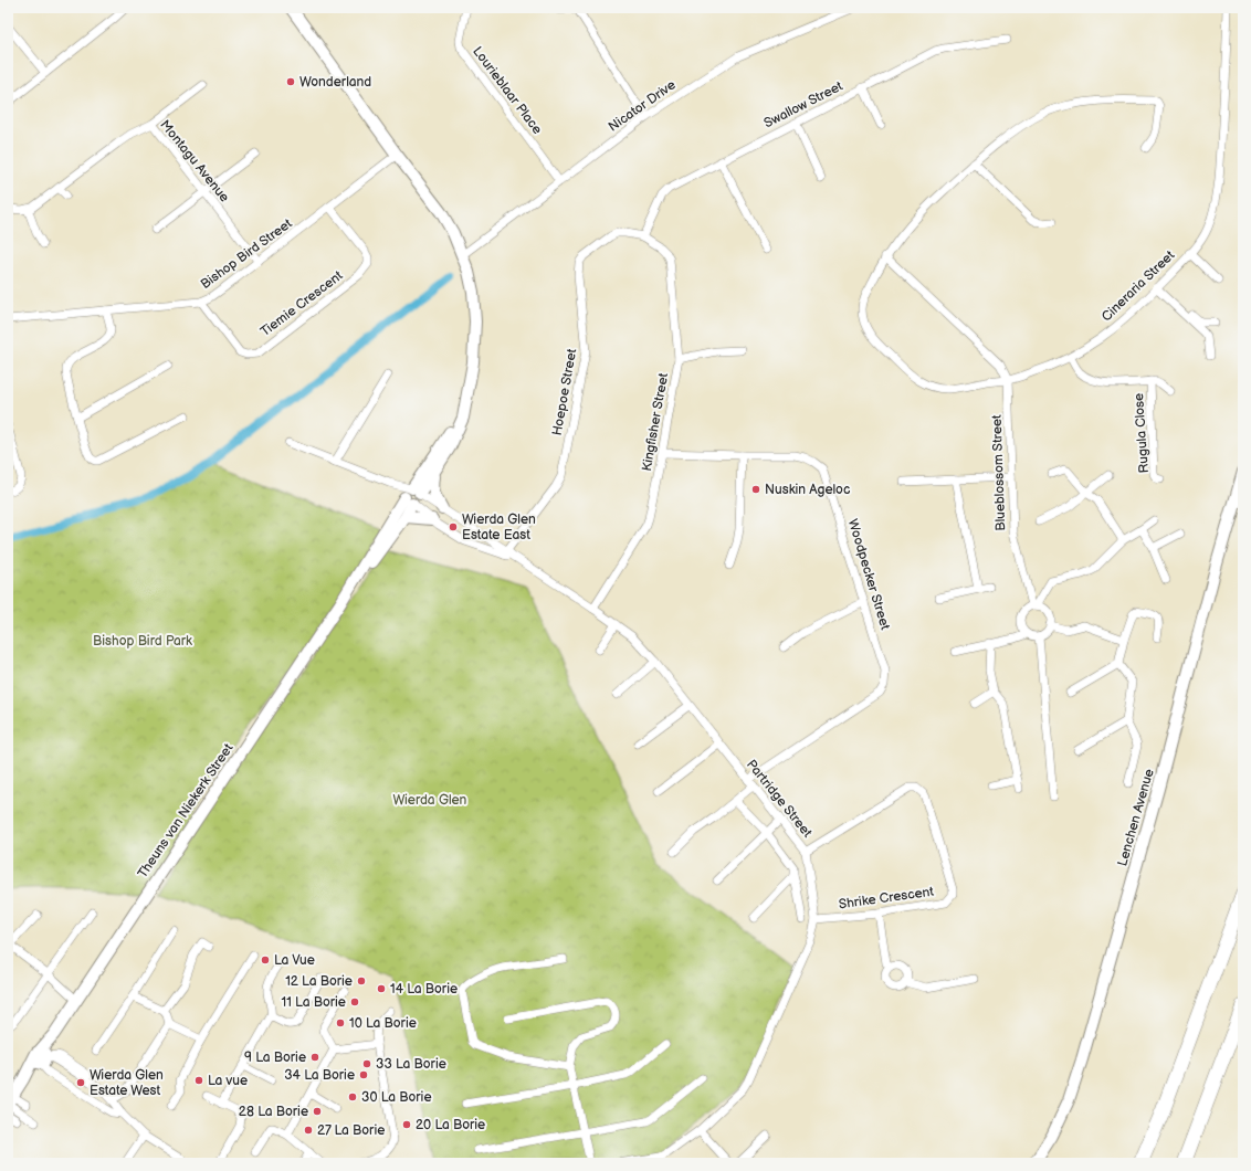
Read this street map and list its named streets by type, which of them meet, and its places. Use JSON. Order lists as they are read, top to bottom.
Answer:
{
  "streets": {
    "street": [
      "Lourieblaar Place",
      "Swallow Street",
      "Nicator Drive",
      "Montagu Avenue",
      "Bishop Bird Street",
      "Cineraria Street",
      "Tiemie Crescent",
      "Hoepoe Street",
      "Kingfisher Street",
      "Rugula Close",
      "Blueblossom Street",
      "Woodpecker Street",
      "Partridge Street",
      "Theuns van Niekerk Street",
      "Lenchen Avenue",
      "Shrike Crescent"
    ]
  },
  "crossings": [
    ["Lourieblaar Place", "Nicator Drive"],
    ["Swallow Street", "Hoepoe Street"],
    ["Swallow Street", "Kingfisher Street"],
    ["Nicator Drive", "Theuns van Niekerk Street"],
    ["Montagu Avenue", "Bishop Bird Street"],
    ["Bishop Bird Street", "Tiemie Crescent"],
    ["Bishop Bird Street", "Theuns van Niekerk Street"],
    ["Cineraria Street", "Rugula Close"],
    ["Cineraria Street", "Blueblossom Street"],
    ["Hoepoe Street", "Kingfisher Street"],
    ["Hoepoe Street", "Partridge Street"],
    ["Kingfisher Street", "Woodpecker Street"],
    ["Kingfisher Street", "Partridge Street"],
    ["Woodpecker Street", "Partridge Street"],
    ["Partridge Street", "Theuns van Niekerk Street"],
    ["Partridge Street", "Shrike Crescent"]
  ],
  "parks": ["Bishop Bird Park", "Wierda Glen"],
  "places": [
    "Wonderland",
    "Nuskin Ageloc",
    "Wierda Glen Estate East",
    "La Vue",
    "12 La Borie",
    "14 La Borie",
    "11 La Borie",
    "10 La Borie",
    "9 La Borie",
    "33 La Borie",
    "34 La Borie",
    "La vue",
    "Wierda Glen Estate West",
    "30 La Borie",
    "28 La Borie",
    "20 La Borie",
    "27 La Borie"
  ]
}
